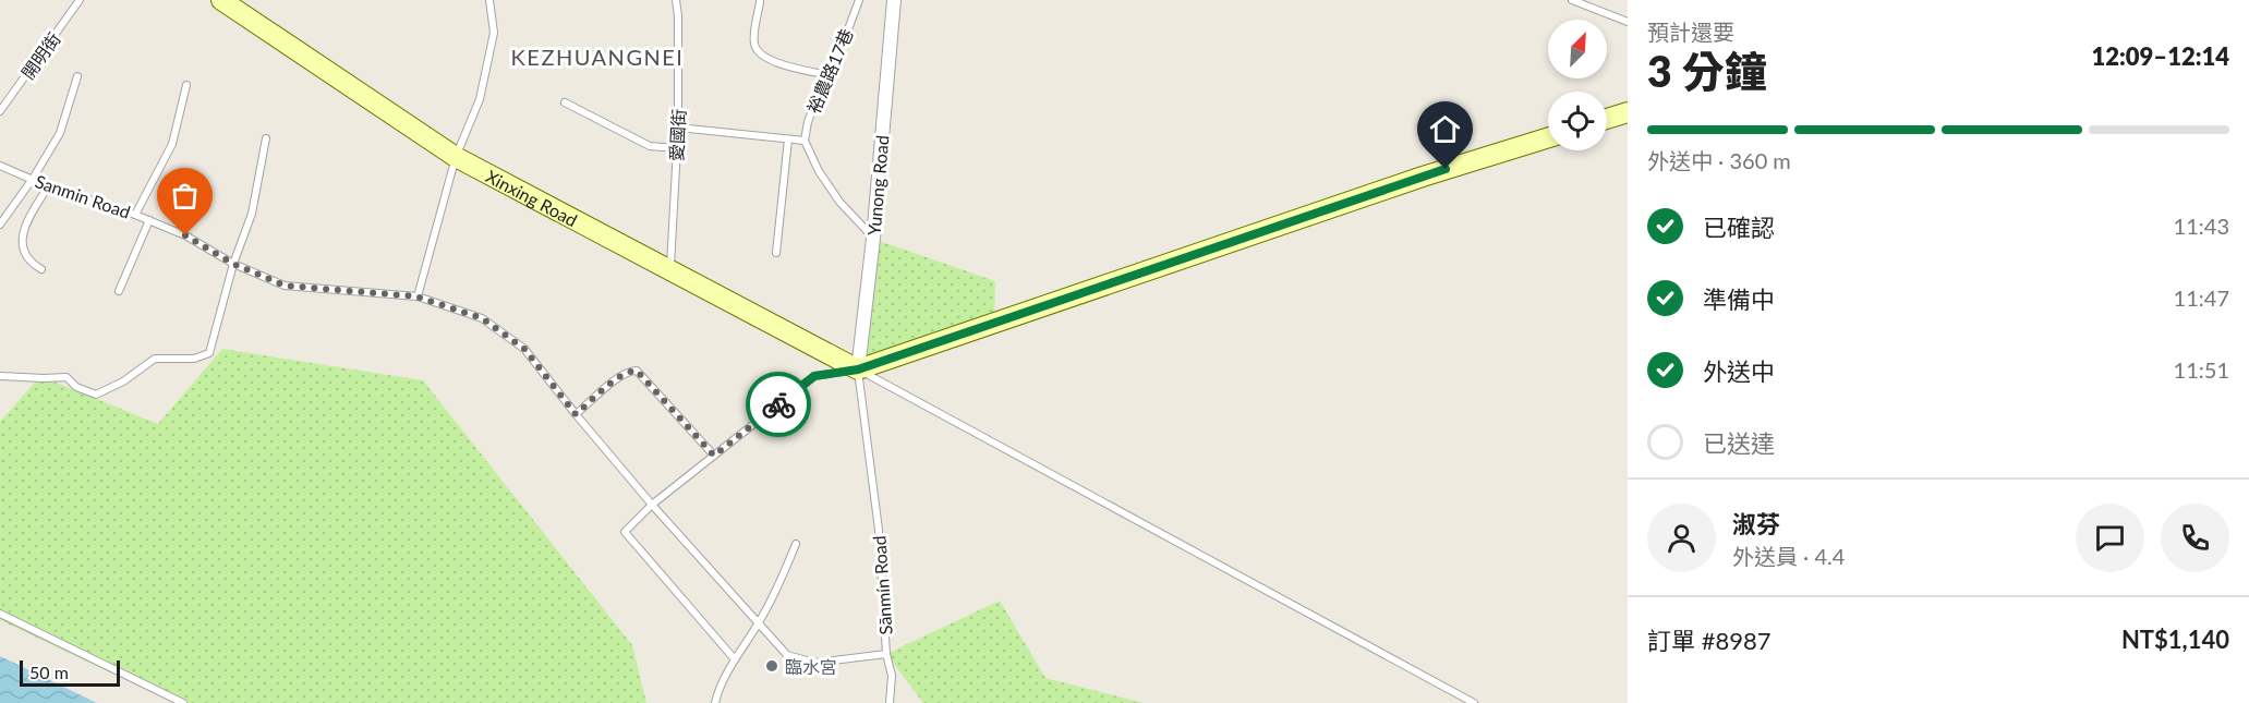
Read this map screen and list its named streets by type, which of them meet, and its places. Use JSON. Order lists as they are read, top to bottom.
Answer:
{
  "streets": {
    "street": ["Yunong Road", "Xinxing Road"],
    "lane": [
      "開明街",
      "裕農路17巷",
      "愛國街",
      "Sanmin Road",
      "Sānmín Road"
    ]
  },
  "crossings": [
    ["愛國街", "Xinxing Road"],
    ["Yunong Road", "Xinxing Road"],
    ["Yunong Road", "Sānmín Road"],
    ["Sanmin Road", "Sānmín Road"],
    ["Xinxing Road", "Sānmín Road"]
  ],
  "districts": ["KEZHUANGNEI"],
  "places": ["臨水宮"],
  "scale_bar": "50 m",
  "north": "top right",
  "page": {
    "heading": ["3 分鐘", "預計還要", "12:09–12:14"],
    "panel": [
      "淑芬",
      "外送員 · 4.4",
      "訂單 #8987",
      "NT$1,140"
    ],
    "bar": "外送中 · 360 m",
    "list": [
      ["已確認", "11:43"],
      ["準備中", "11:47"],
      ["外送中", "11:51"],
      "已送達"
    ],
    "scale": "50 m"
  }
}
